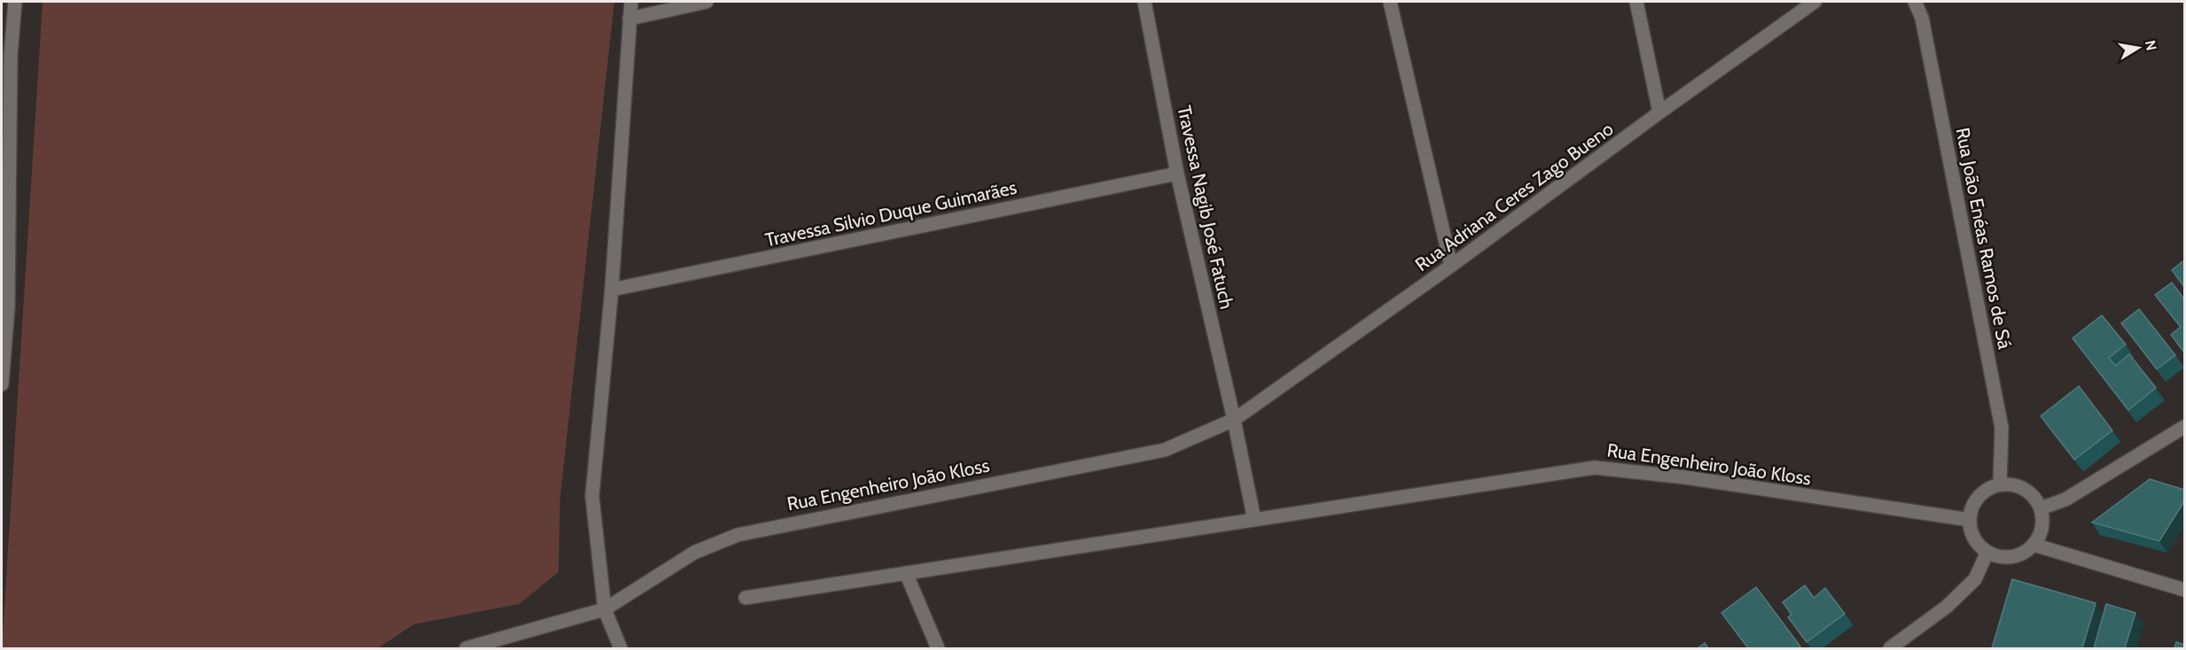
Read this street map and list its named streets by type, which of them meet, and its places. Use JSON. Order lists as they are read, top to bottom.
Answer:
{
  "streets": {
    "street": [
      "Rua Adriana Ceres Zago Bueno",
      "Travessa Nagib José Fatuch",
      "Travessa Silvio Duque Guimarães",
      "Rua João Enéas Ramos de Sá",
      "Rua Engenheiro João Kloss"
    ]
  },
  "crossings": [
    ["Rua Adriana Ceres Zago Bueno", "Travessa Nagib José Fatuch"],
    ["Rua Adriana Ceres Zago Bueno", "Rua Engenheiro João Kloss"],
    ["Travessa Nagib José Fatuch", "Travessa Silvio Duque Guimarães"],
    ["Travessa Nagib José Fatuch", "Rua Engenheiro João Kloss"],
    ["Rua João Enéas Ramos de Sá", "Rua Engenheiro João Kloss"]
  ],
  "north": "right"
}
